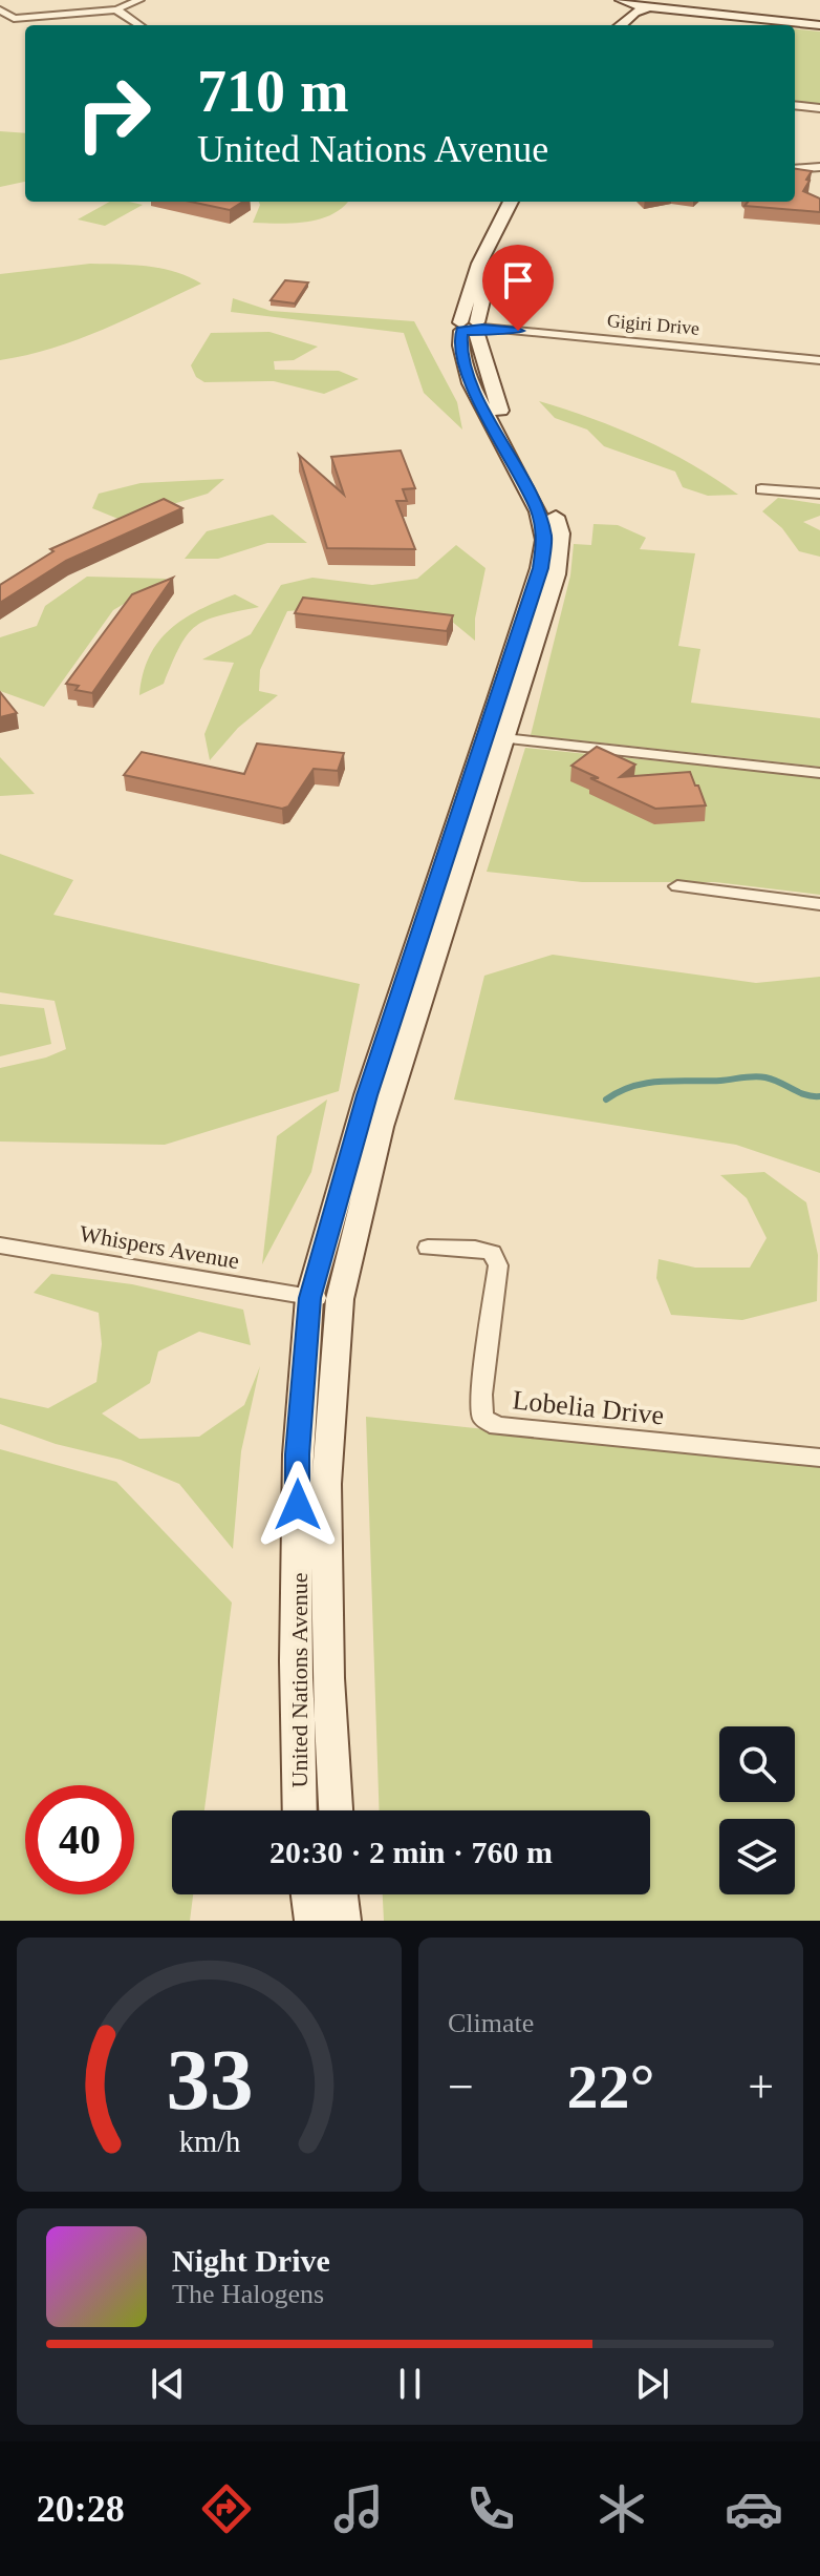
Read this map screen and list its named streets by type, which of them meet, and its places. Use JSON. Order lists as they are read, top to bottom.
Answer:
{
  "streets": {
    "street": [
      "Gigiri Drive",
      "Whispers Avenue",
      "Lobelia Drive",
      "United Nations Avenue"
    ]
  },
  "crossings": [
    ["Gigiri Drive", "United Nations Avenue"],
    ["Whispers Avenue", "United Nations Avenue"]
  ],
  "page": {
    "turn": ["710 m", "United Nations Avenue"],
    "limit": "40",
    "trip": "20:30 · 2 min · 760 m",
    "tile": "Climate",
    "heat": ["−", "22°", "+"],
    "song": ["Night Drive", "The Halogens"],
    "tabs": "20:28",
    "gauge": ["33", "km/h"]
  }
}
